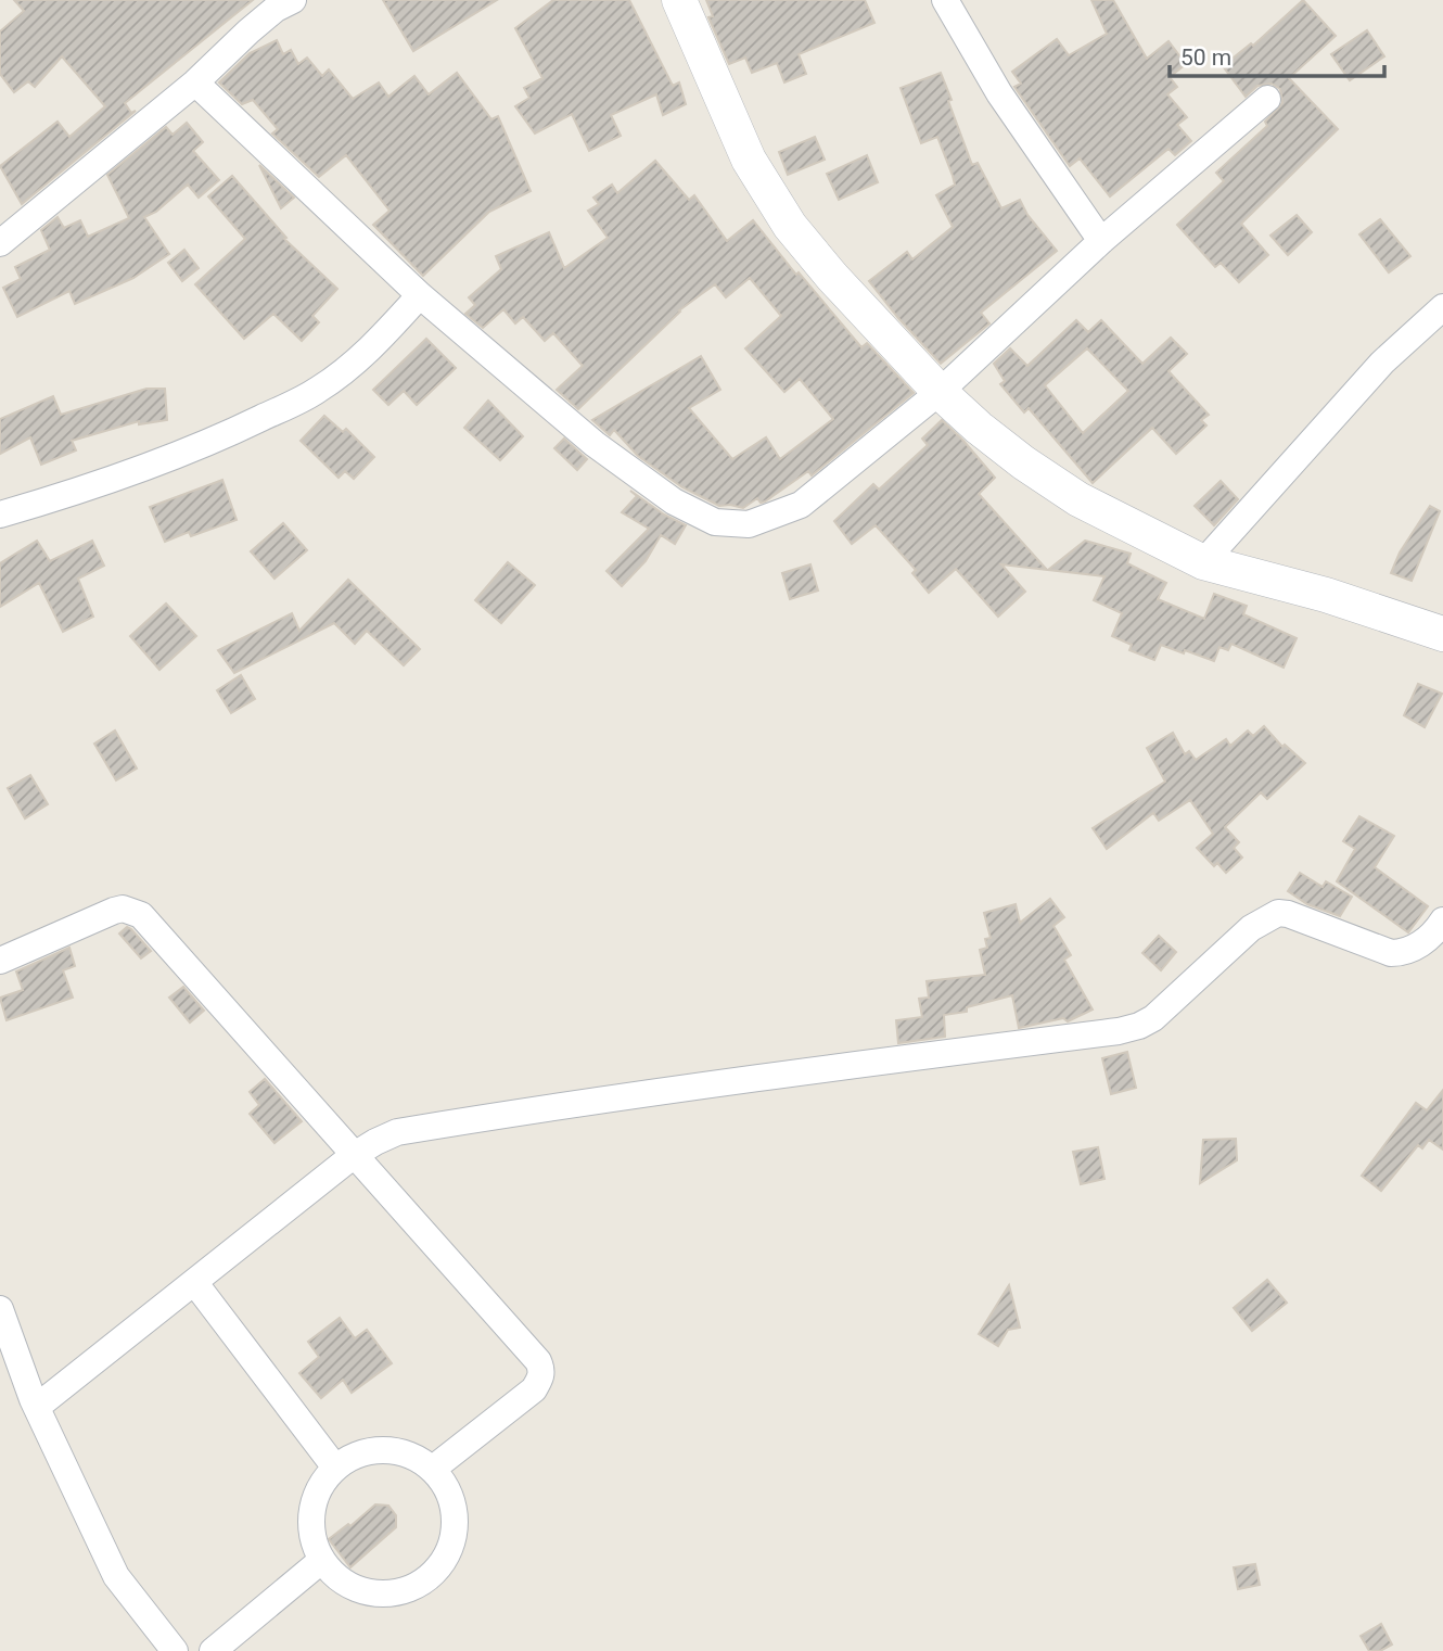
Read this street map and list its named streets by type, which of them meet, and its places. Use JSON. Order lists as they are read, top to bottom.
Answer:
{
  "scale_bar": "50 m"
}
